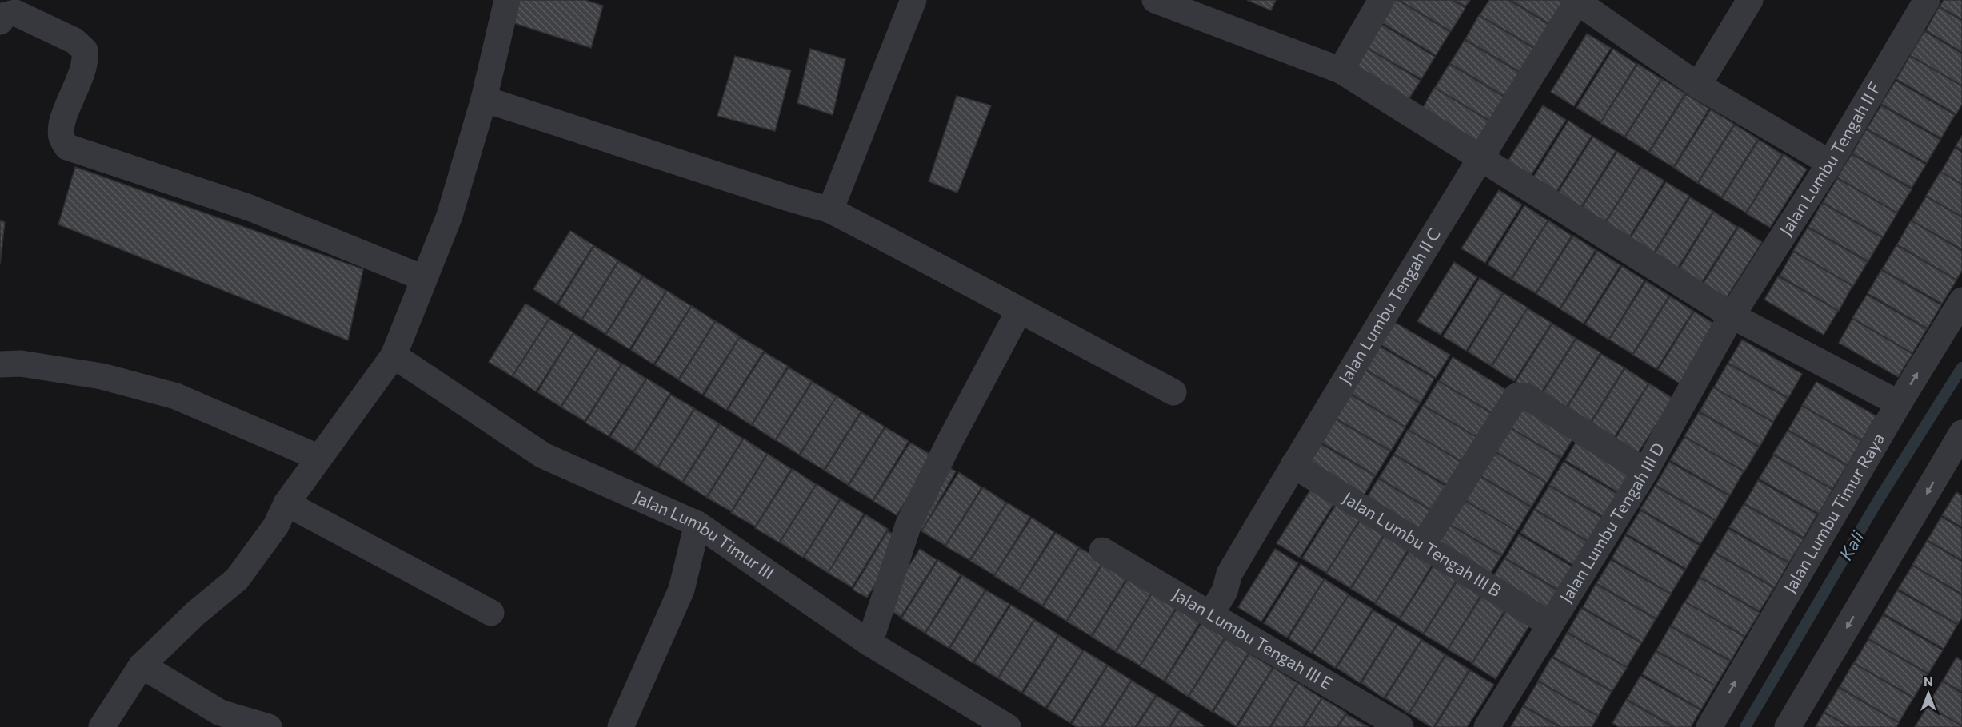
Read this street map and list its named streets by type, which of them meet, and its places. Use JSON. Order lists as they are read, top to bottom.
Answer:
{
  "streets": {
    "street": [
      "Jalan Lumbu Tengah II F",
      "Jalan Lumbu Tengah II C",
      "Jalan Lumbu Timur Raya",
      "Jalan Lumbu Tengah III D",
      "Jalan Lumbu Timur III",
      "Jalan Lumbu Tengah III B",
      "Jalan Lumbu Tengah III E"
    ]
  },
  "crossings": [
    ["Jalan Lumbu Tengah II F", "Jalan Lumbu Tengah III D"],
    ["Jalan Lumbu Tengah II C", "Jalan Lumbu Tengah III B"],
    ["Jalan Lumbu Tengah II C", "Jalan Lumbu Tengah III E"],
    ["Jalan Lumbu Tengah III D", "Jalan Lumbu Tengah III B"]
  ],
  "water": ["Kali"],
  "north": "top"
}
